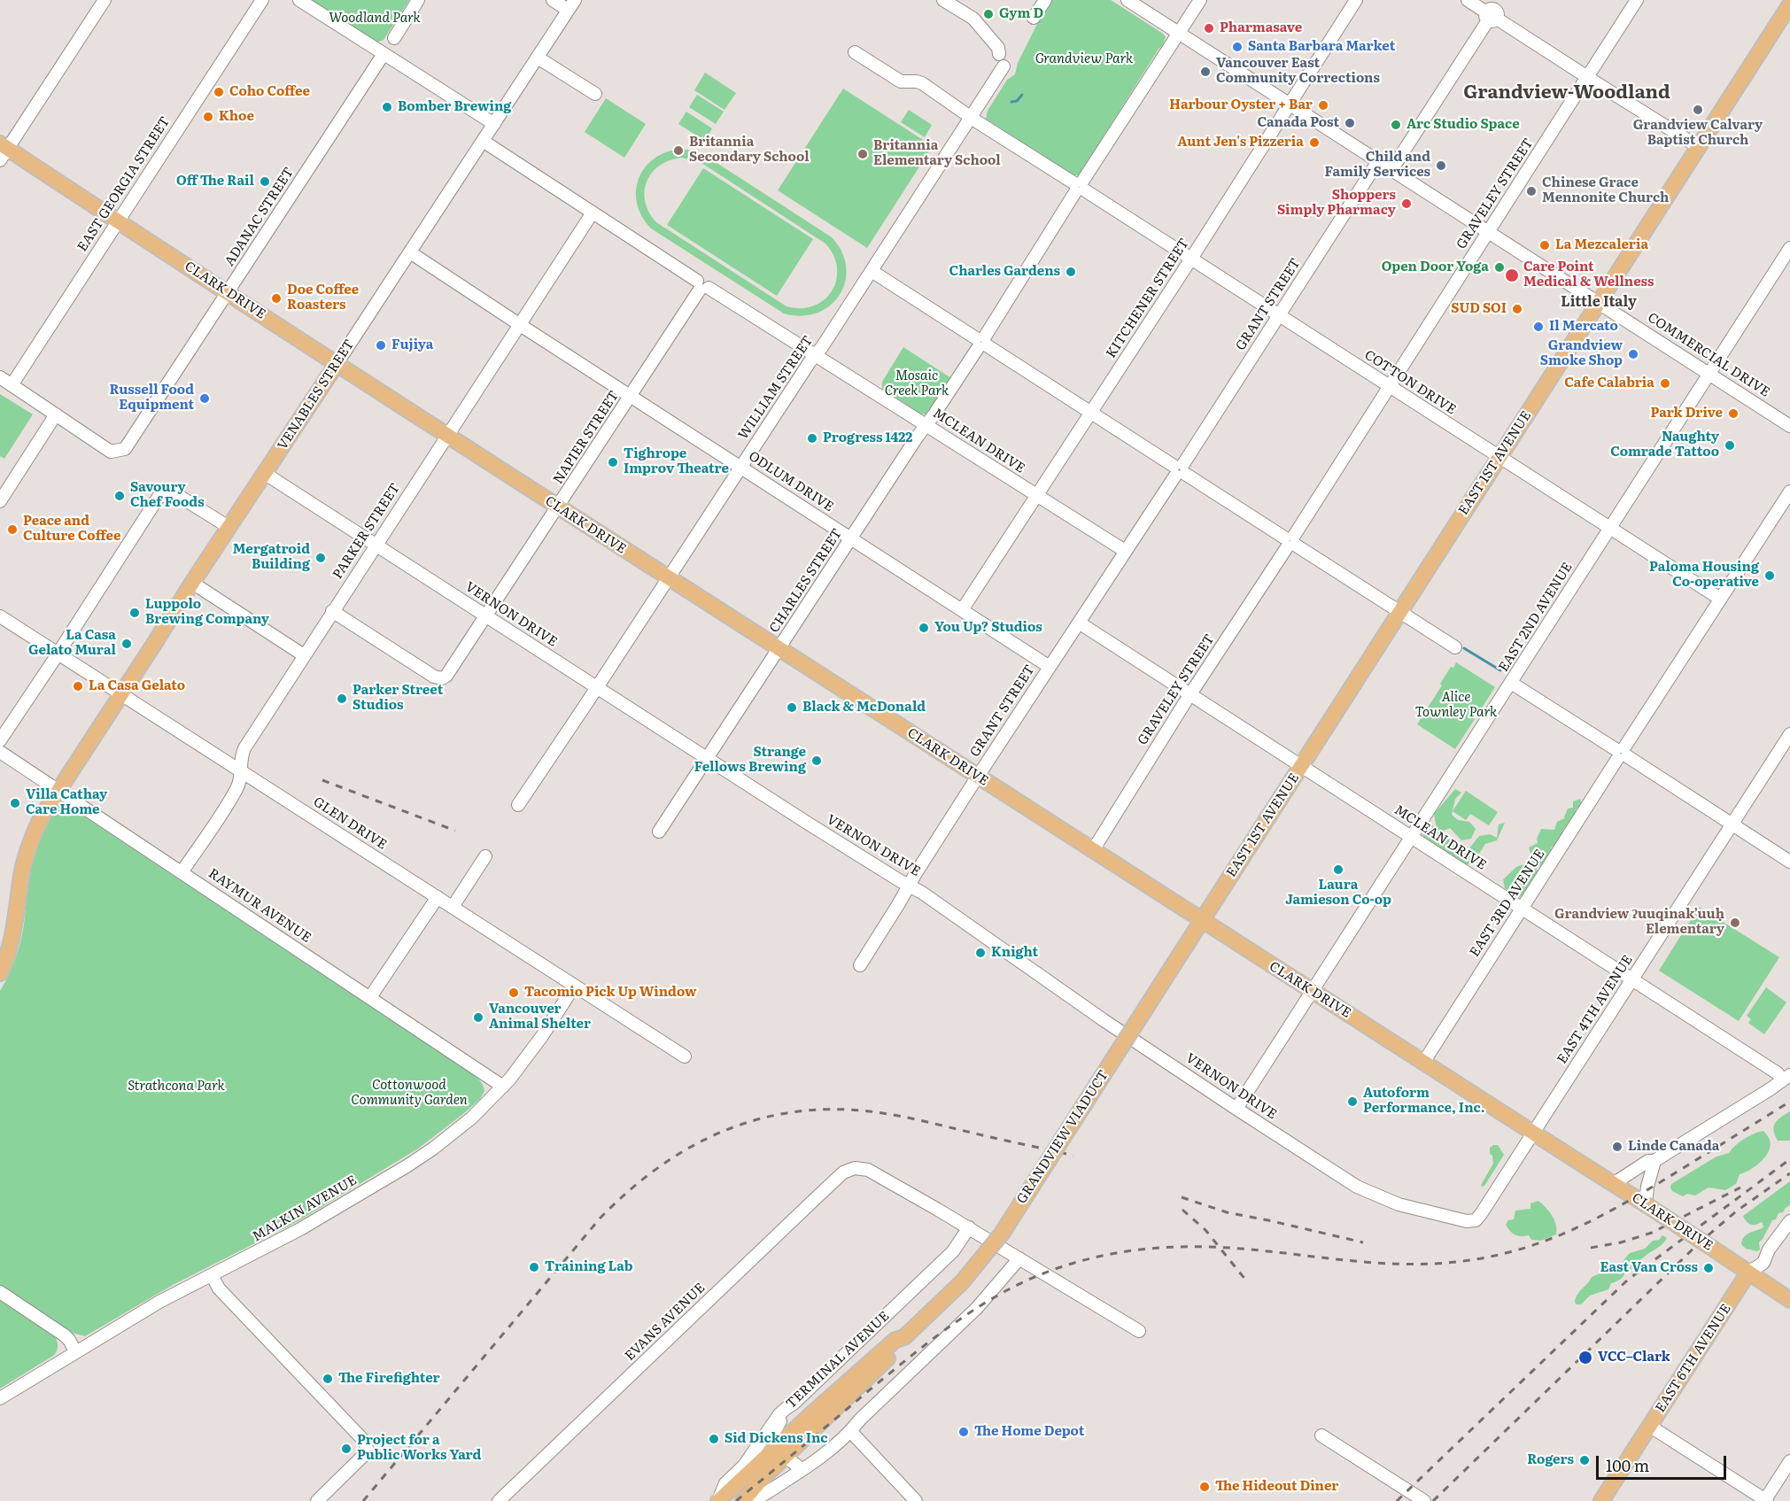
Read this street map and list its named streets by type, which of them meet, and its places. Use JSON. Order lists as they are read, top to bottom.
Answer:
{
  "streets": {
    "main road": [
      "CLARK DRIVE",
      "VENABLES STREET",
      "EAST 1ST AVENUE",
      "GRANDVIEW VIADUCT",
      "EAST 6TH AVENUE",
      "TERMINAL AVENUE"
    ],
    "street": [
      "EAST GEORGIA STREET",
      "GRAVELEY STREET",
      "ADANAC STREET",
      "KITCHENER STREET",
      "GRANT STREET",
      "COMMERCIAL DRIVE",
      "COTTON DRIVE",
      "WILLIAM STREET",
      "NAPIER STREET",
      "MCLEAN DRIVE",
      "ODLUM DRIVE",
      "PARKER STREET",
      "CHARLES STREET",
      "VERNON DRIVE",
      "EAST 2ND AVENUE",
      "GLEN DRIVE",
      "EAST 3RD AVENUE",
      "RAYMUR AVENUE",
      "EAST 4TH AVENUE",
      "MALKIN AVENUE",
      "EVANS AVENUE"
    ]
  },
  "crossings": [
    ["EAST GEORGIA STREET", "CLARK DRIVE"],
    ["GRAVELEY STREET", "CLARK DRIVE"],
    ["GRAVELEY STREET", "COMMERCIAL DRIVE"],
    ["GRAVELEY STREET", "COTTON DRIVE"],
    ["GRAVELEY STREET", "MCLEAN DRIVE"],
    ["ADANAC STREET", "CLARK DRIVE"],
    ["CLARK DRIVE", "GRANT STREET"],
    ["CLARK DRIVE", "WILLIAM STREET"],
    ["CLARK DRIVE", "VENABLES STREET"],
    ["CLARK DRIVE", "NAPIER STREET"],
    ["CLARK DRIVE", "EAST 1ST AVENUE"],
    ["CLARK DRIVE", "PARKER STREET"],
    ["CLARK DRIVE", "CHARLES STREET"],
    ["CLARK DRIVE", "EAST 2ND AVENUE"],
    ["CLARK DRIVE", "EAST 3RD AVENUE"],
    ["CLARK DRIVE", "EAST 4TH AVENUE"],
    ["CLARK DRIVE", "GRANDVIEW VIADUCT"],
    ["CLARK DRIVE", "EAST 6TH AVENUE"],
    ["KITCHENER STREET", "COMMERCIAL DRIVE"],
    ["KITCHENER STREET", "COTTON DRIVE"],
    ["KITCHENER STREET", "MCLEAN DRIVE"],
    ["KITCHENER STREET", "ODLUM DRIVE"],
    ["GRANT STREET", "COMMERCIAL DRIVE"],
    ["GRANT STREET", "COTTON DRIVE"],
    ["GRANT STREET", "MCLEAN DRIVE"],
    ["GRANT STREET", "ODLUM DRIVE"],
    ["GRANT STREET", "VERNON DRIVE"],
    ["COMMERCIAL DRIVE", "EAST 1ST AVENUE"],
    ["COMMERCIAL DRIVE", "CHARLES STREET"],
    ["COMMERCIAL DRIVE", "EAST 2ND AVENUE"],
    ["COTTON DRIVE", "WILLIAM STREET"],
    ["COTTON DRIVE", "EAST 1ST AVENUE"],
    ["COTTON DRIVE", "CHARLES STREET"],
    ["COTTON DRIVE", "EAST 2ND AVENUE"],
    ["COTTON DRIVE", "EAST 3RD AVENUE"],
    ["WILLIAM STREET", "MCLEAN DRIVE"],
    ["WILLIAM STREET", "ODLUM DRIVE"],
    ["WILLIAM STREET", "VERNON DRIVE"],
    ["VENABLES STREET", "MCLEAN DRIVE"],
    ["VENABLES STREET", "ODLUM DRIVE"],
    ["VENABLES STREET", "VERNON DRIVE"],
    ["VENABLES STREET", "GLEN DRIVE"],
    ["VENABLES STREET", "RAYMUR AVENUE"],
    ["NAPIER STREET", "MCLEAN DRIVE"],
    ["NAPIER STREET", "ODLUM DRIVE"],
    ["NAPIER STREET", "PARKER STREET"],
    ["NAPIER STREET", "VERNON DRIVE"],
    ["MCLEAN DRIVE", "EAST 1ST AVENUE"],
    ["MCLEAN DRIVE", "PARKER STREET"],
    ["MCLEAN DRIVE", "CHARLES STREET"],
    ["MCLEAN DRIVE", "EAST 2ND AVENUE"],
    ["MCLEAN DRIVE", "EAST 3RD AVENUE"],
    ["MCLEAN DRIVE", "EAST 4TH AVENUE"],
    ["EAST 1ST AVENUE", "GRANDVIEW VIADUCT"],
    ["ODLUM DRIVE", "PARKER STREET"],
    ["ODLUM DRIVE", "CHARLES STREET"],
    ["PARKER STREET", "VERNON DRIVE"],
    ["PARKER STREET", "GLEN DRIVE"],
    ["PARKER STREET", "RAYMUR AVENUE"],
    ["CHARLES STREET", "VERNON DRIVE"],
    ["VERNON DRIVE", "EAST 2ND AVENUE"],
    ["VERNON DRIVE", "EAST 4TH AVENUE"],
    ["GLEN DRIVE", "MALKIN AVENUE"],
    ["RAYMUR AVENUE", "MALKIN AVENUE"],
    ["GRANDVIEW VIADUCT", "TERMINAL AVENUE"],
    ["EVANS AVENUE", "TERMINAL AVENUE"]
  ],
  "districts": ["Grandview-Woodland", "Little Italy"],
  "parks": [
    "Woodland Park",
    "Grandview Park",
    "Mosaic Creek Park",
    "Alice Townley Park",
    "Cottonwood Community Garden",
    "Strathcona Park"
  ],
  "places": [
    "Gym D",
    "Pharmasave",
    "Santa Barbara Market",
    "Vancouver East Community Corrections",
    "Coho Coffee",
    "Harbour Oyster + Bar",
    "Bomber Brewing",
    "Grandview Calvary Baptist Church",
    "Khoe",
    "Canada Post",
    "Arc Studio Space",
    "Aunt Jen's Pizzeria",
    "Britannia Secondary School",
    "Britannia Elementary School",
    "Child and Family Services",
    "Off The Rail",
    "Chinese Grace Mennonite Church",
    "Shoppers Simply Pharmacy",
    "La Mezcaleria",
    "Open Door Yoga",
    "Charles Gardens",
    "Care Point Medical & Wellness",
    "Doe Coffee Roasters",
    "SUD SOI",
    "Il Mercato",
    "Fujiya",
    "Grandview Smoke Shop",
    "Cafe Calabria",
    "Russell Food Equipment",
    "Park Drive",
    "Progress 1422",
    "Naughty Comrade Tattoo",
    "Tighrope Improv Theatre",
    "Savoury Chef Foods",
    "Peace and Culture Coffee",
    "Mergatroid Building",
    "Paloma Housing Co-operative",
    "Luppolo Brewing Company",
    "You Up? Studios",
    "La Casa Gelato Mural",
    "La Casa Gelato",
    "Parker Street Studios",
    "Black & McDonald",
    "Strange Fellows Brewing",
    "Villa Cathay Care Home",
    "Laura Jamieson Co-op",
    "Grandview ʔuuqinak’uuḥ Elementary",
    "Knight",
    "Tacomio Pick Up Window",
    "Vancouver Animal Shelter",
    "Autoform Performance, Inc.",
    "Linde Canada",
    "Training Lab",
    "East Van Cross",
    "VCC–Clark",
    "The Firefighter",
    "The Home Depot",
    "Sid Dickens Inc",
    "Project for a Public Works Yard",
    "Rogers",
    "The Hideout Diner"
  ],
  "scale_bar": "100 m"
}
